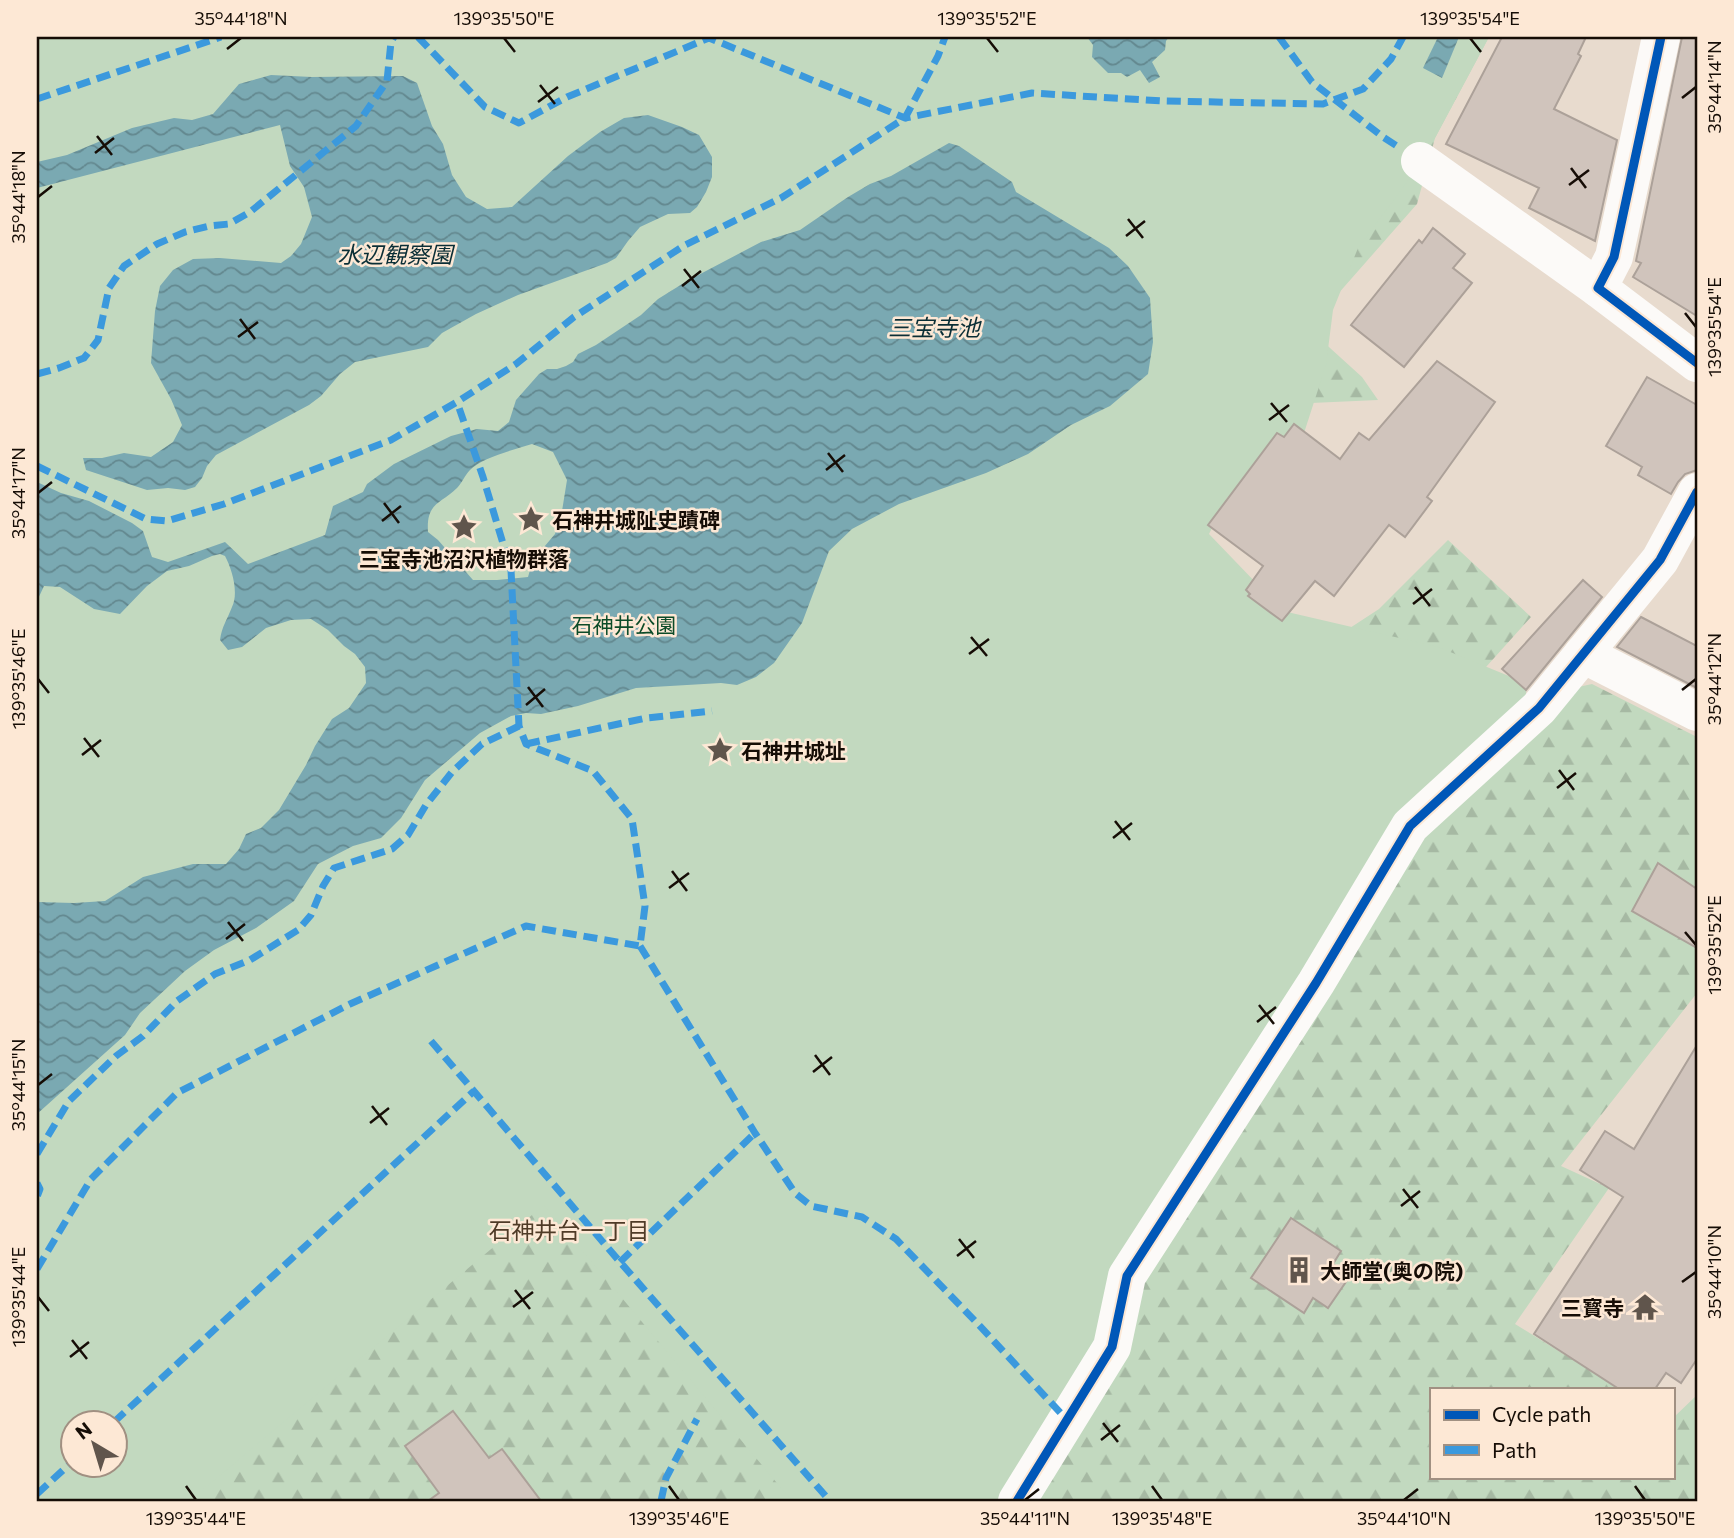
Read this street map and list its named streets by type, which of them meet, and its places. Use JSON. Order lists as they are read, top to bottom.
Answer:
{
  "districts": ["石神井台一丁目"],
  "water": ["水辺観察園", "三宝寺池"],
  "parks": ["石神井公園"],
  "places": {
    "place": ["石神井城阯史蹟碑", "三宝寺池沼沢植物群落", "石神井城址"],
    "building": ["大師堂(奥の院)"],
    "temple": ["三寳寺"]
  },
  "legend": ["Cycle path", "Path"],
  "north": "top left",
  "coordinates": [
    "35°44'18\"N",
    "139°35'50\"E",
    "139°35'52\"E",
    "139°35'54\"E",
    "35°44'14\"N",
    "35°44'17\"N",
    "139°35'46\"E",
    "35°44'12\"N",
    "35°44'15\"N",
    "35°44'10\"N",
    "139°35'44\"E",
    "35°44'11\"N",
    "139°35'48\"E"
  ]
}
